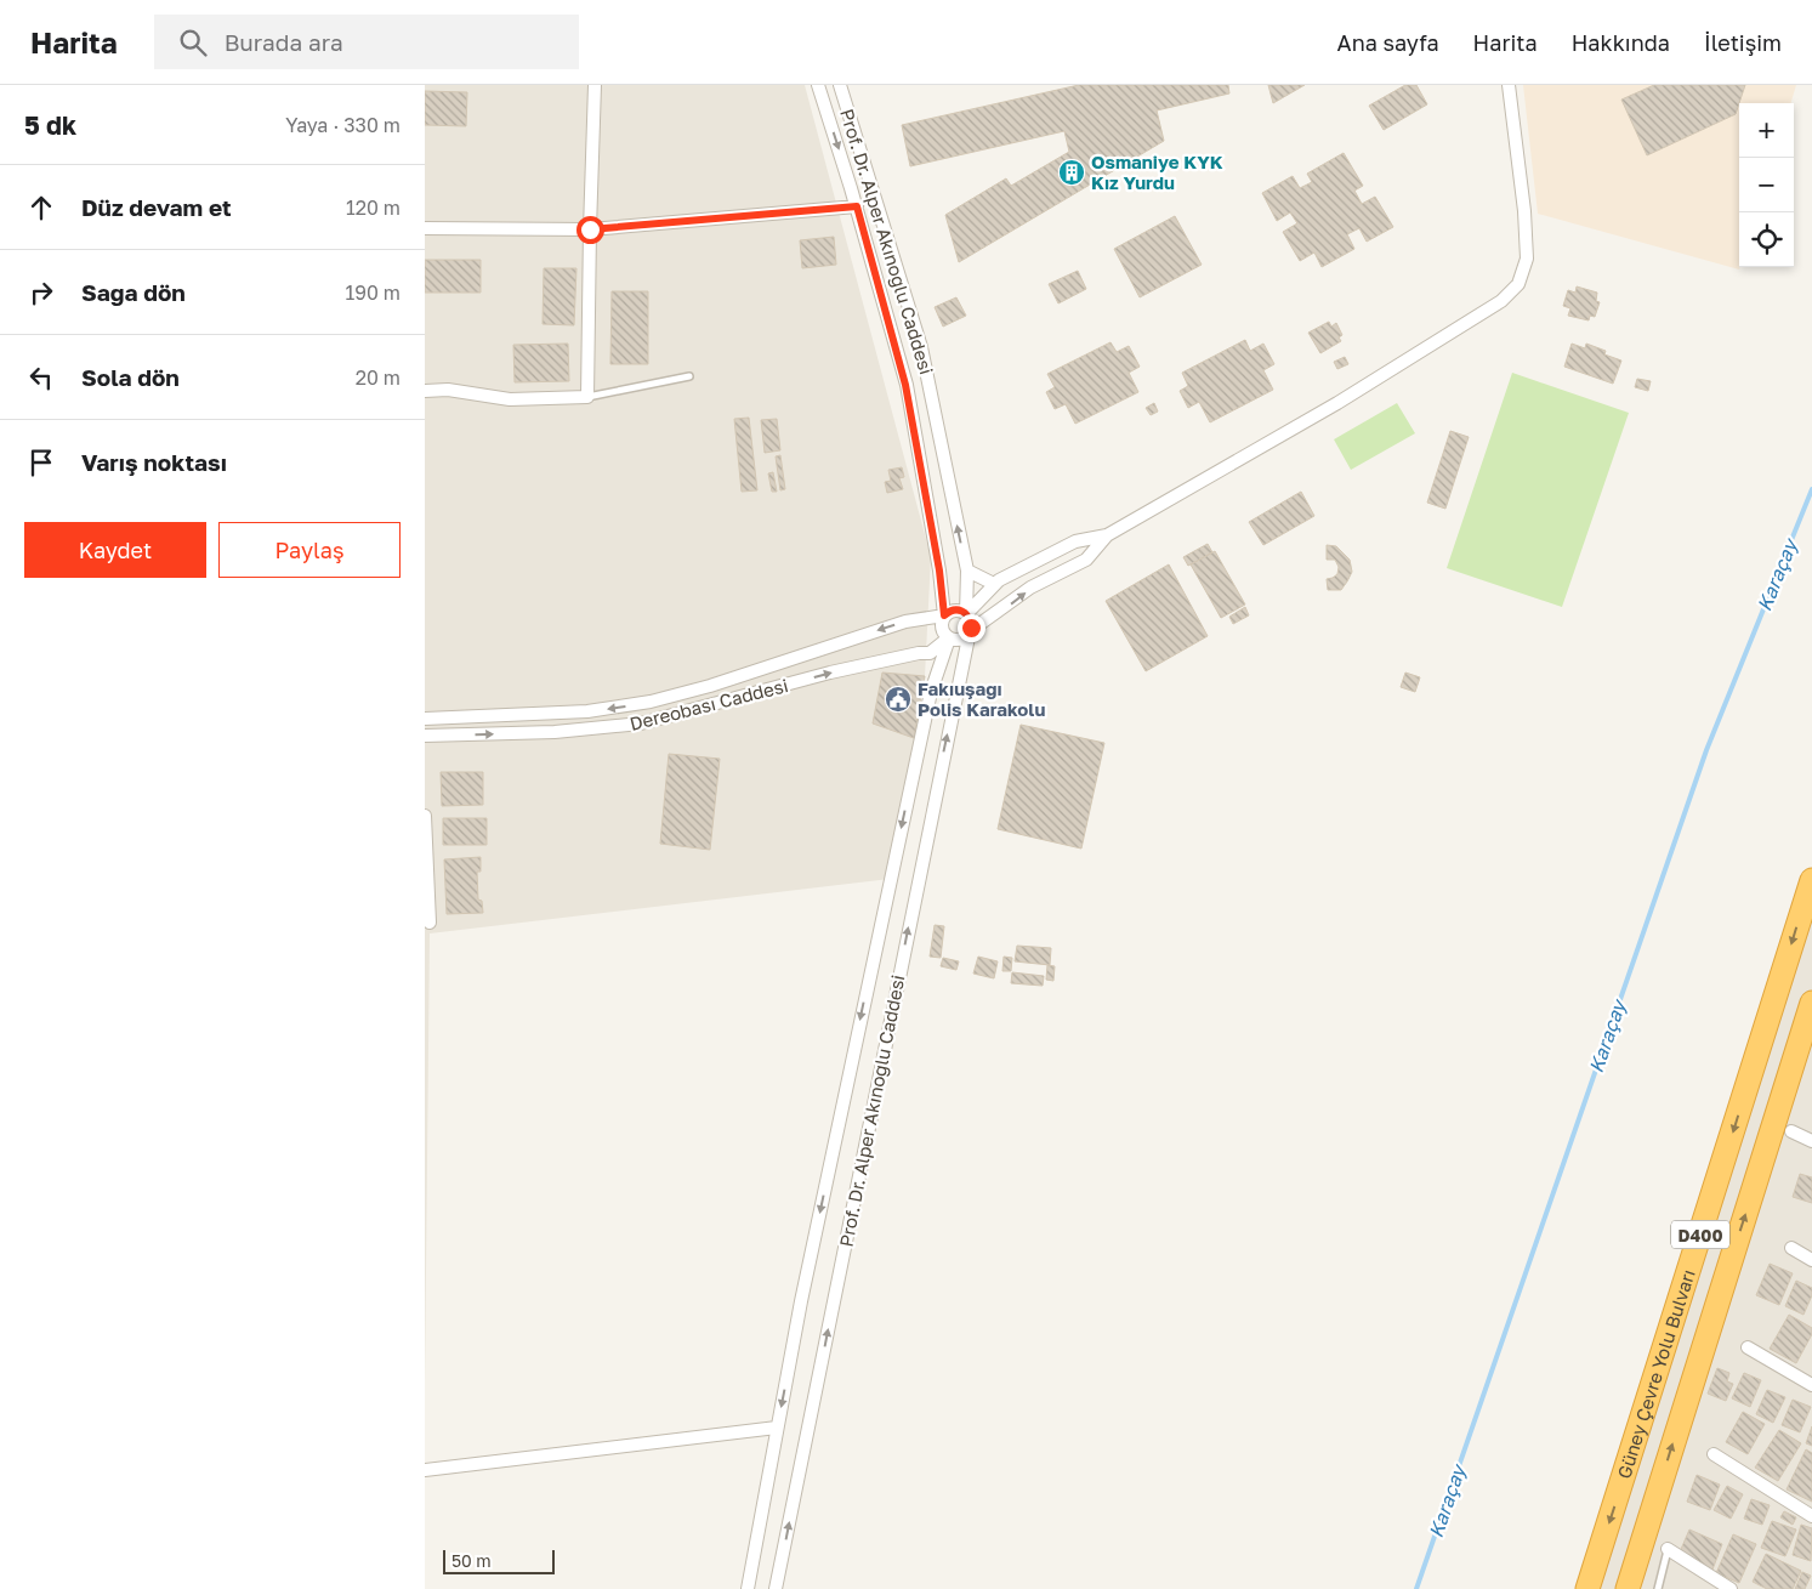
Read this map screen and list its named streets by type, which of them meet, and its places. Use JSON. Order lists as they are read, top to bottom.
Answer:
{
  "streets": {
    "highway": ["D400", "Güney Çevre Yolu Bulvarı"],
    "street": ["Prof. Dr. Alper Akınoğlu Caddesi", "Dereobası Caddesi"]
  },
  "crossings": [
    ["Prof. Dr. Alper Akınoğlu Caddesi", "Dereobası Caddesi"]
  ],
  "water": ["Karaçay"],
  "places": {
    "building": ["Osmaniye KYK Kız Yurdu"],
    "public building": ["Fakıuşağı Polis Karakolu"]
  },
  "scale_bar": "50 m",
  "page": {
    "header": "Harita",
    "search": "Burada ara",
    "nav": [
      "Ana sayfa",
      "Harita",
      "Hakkında",
      "İletişim"
    ],
    "heading": ["5 dk", "Yaya · 330 m"],
    "map_buttons": ["+", "−"],
    "list": [
      ["Düz devam et", "120 m"],
      ["Sağa dön", "190 m"],
      ["Sola dön", "20 m"],
      "Varış noktası"
    ],
    "buttons": ["Kaydet", "Paylaş"],
    "scale": "50 m"
  }
}
